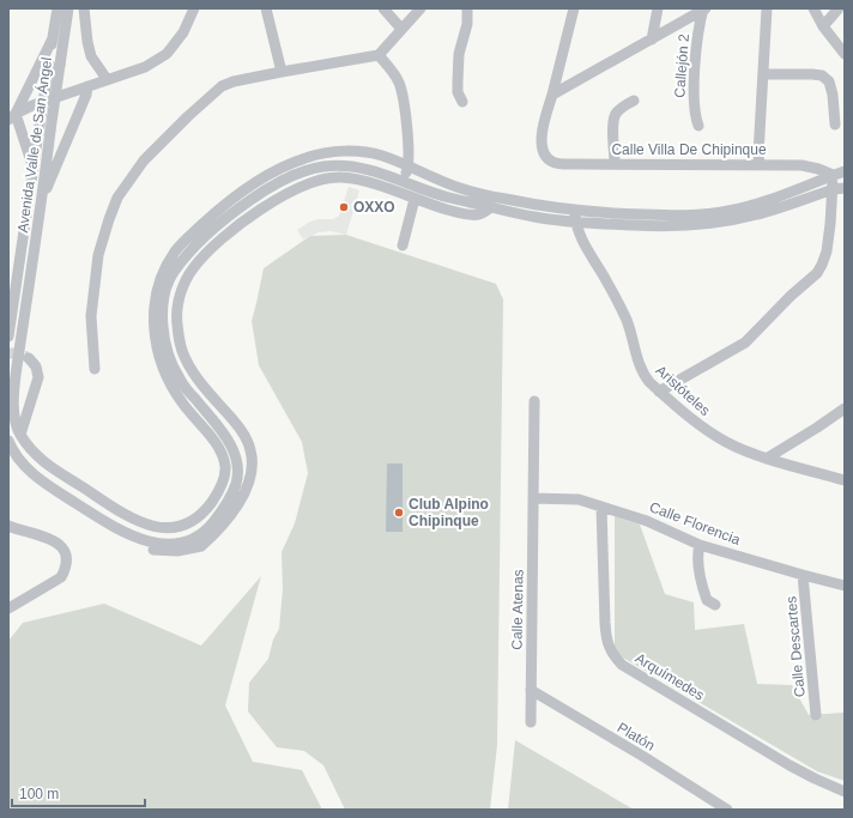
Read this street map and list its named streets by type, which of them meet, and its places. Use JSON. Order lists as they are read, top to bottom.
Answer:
{
  "streets": {
    "street": [
      "Callejón 2",
      "Avenida Valle de San Ángel",
      "Calle Villa De Chipinque",
      "Aristóteles",
      "Calle Florencia",
      "Calle Atenas",
      "Calle Descartes",
      "Arquímedes",
      "Platón"
    ]
  },
  "crossings": [
    ["Avenida Valle de San Ángel", "Calle Villa De Chipinque"],
    ["Avenida Valle de San Ángel", "Aristóteles"],
    ["Calle Florencia", "Calle Atenas"],
    ["Calle Florencia", "Calle Descartes"],
    ["Calle Florencia", "Arquímedes"],
    ["Calle Atenas", "Platón"]
  ],
  "places": ["OXXO", "Club Alpino Chipinque"],
  "scale_bar": "100 m"
}
